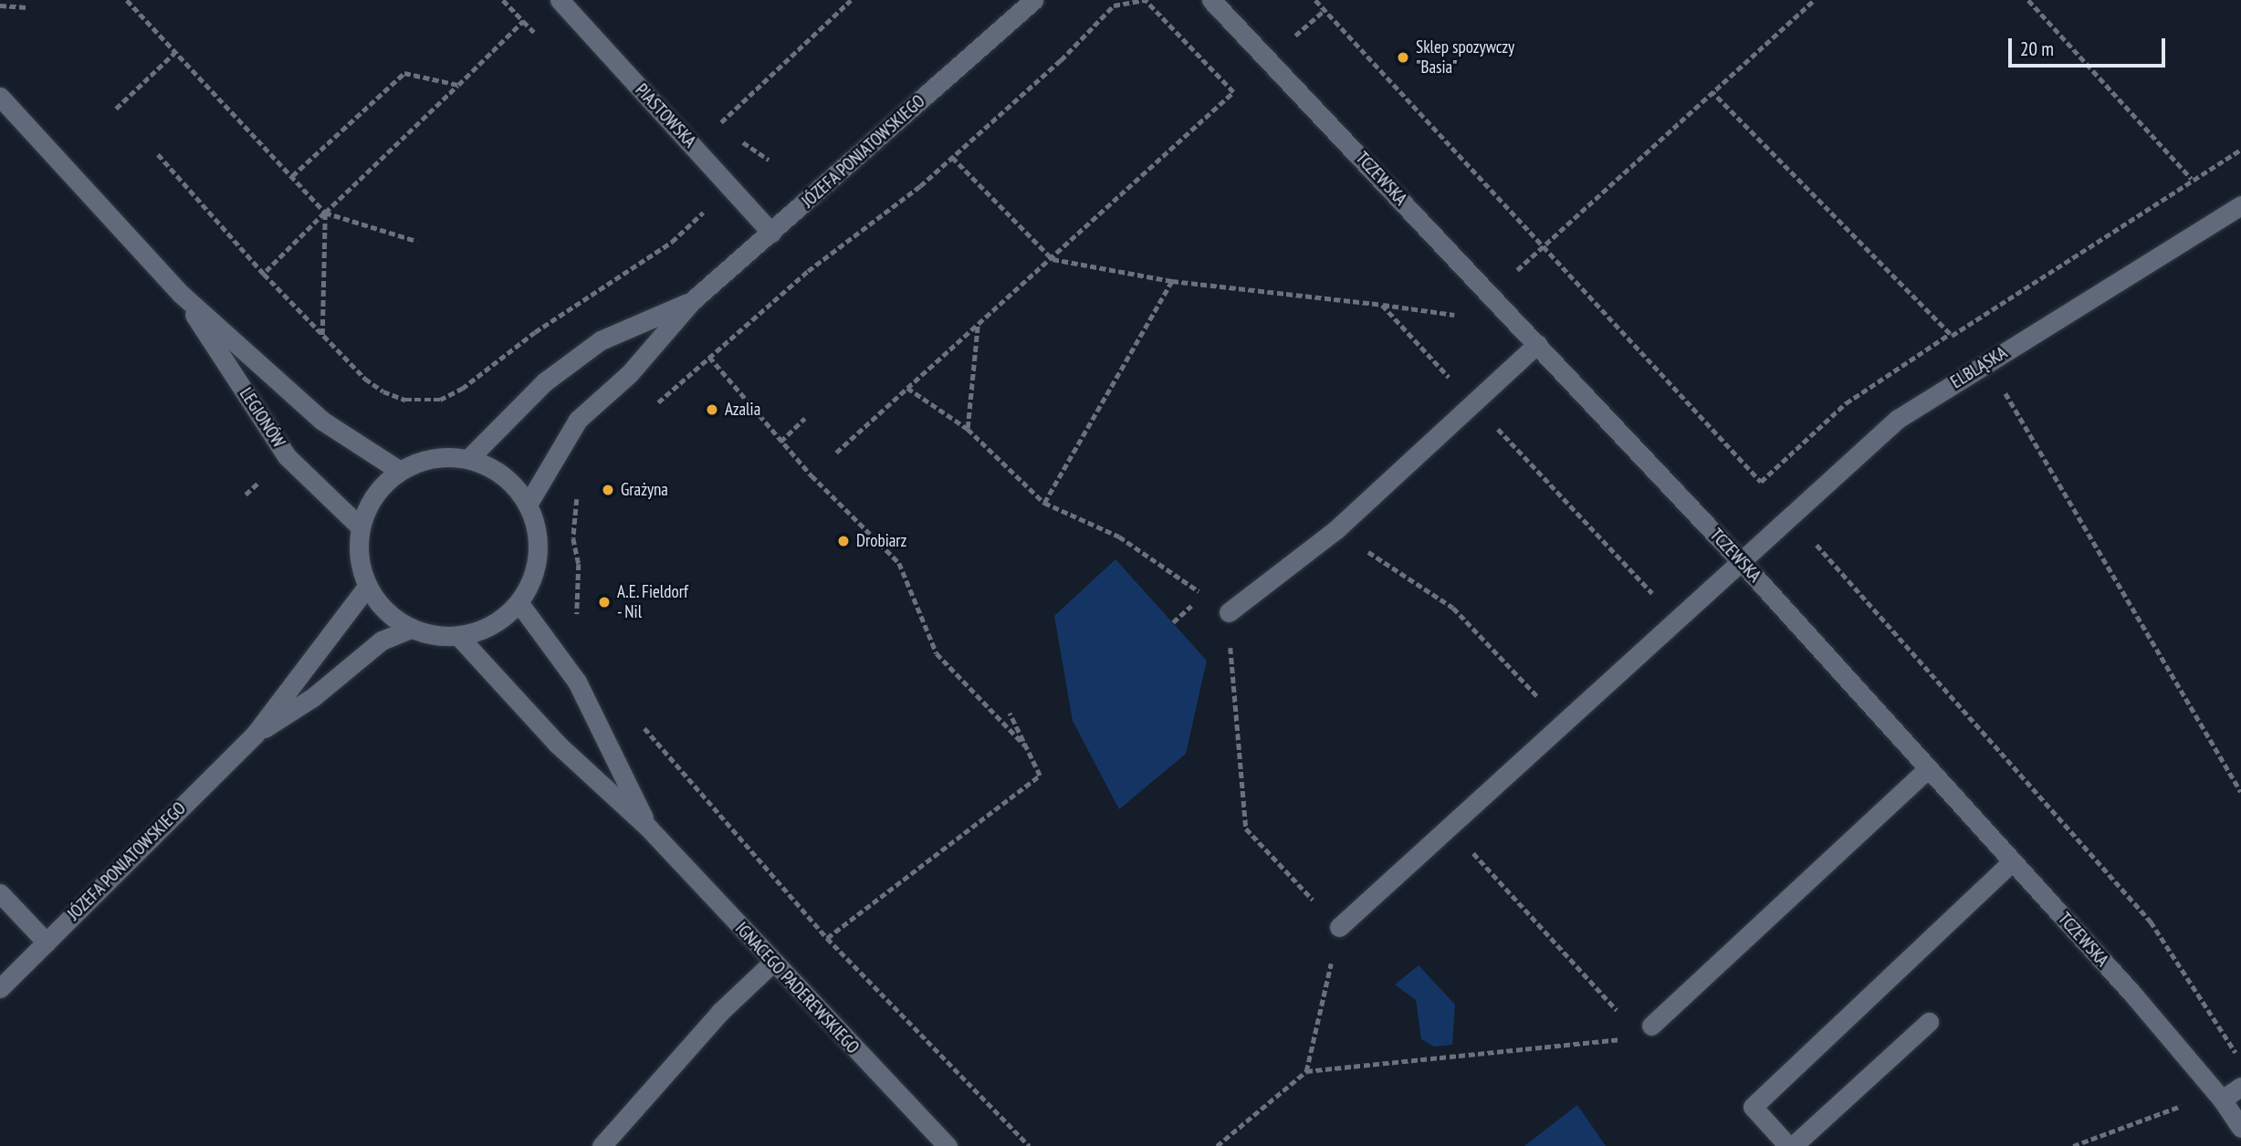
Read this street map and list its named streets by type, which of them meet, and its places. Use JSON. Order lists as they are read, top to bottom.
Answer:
{
  "streets": {
    "street": [
      "PIASTOWSKA",
      "JÓZEFA PONIATOWSKIEGO",
      "TCZEWSKA",
      "ELBLĄSKA",
      "LEGIONÓW",
      "IGNACEGO PADEREWSKIEGO"
    ]
  },
  "crossings": [
    ["PIASTOWSKA", "JÓZEFA PONIATOWSKIEGO"],
    ["JÓZEFA PONIATOWSKIEGO", "LEGIONÓW"],
    ["JÓZEFA PONIATOWSKIEGO", "IGNACEGO PADEREWSKIEGO"],
    ["TCZEWSKA", "ELBLĄSKA"],
    ["LEGIONÓW", "IGNACEGO PADEREWSKIEGO"]
  ],
  "places": [
    "Sklep spozywczy \"Basia\"",
    "Azalia",
    "Grażyna",
    "Drobiarz",
    "A.E. Fieldorf - Nil"
  ],
  "scale_bar": "20 m"
}
